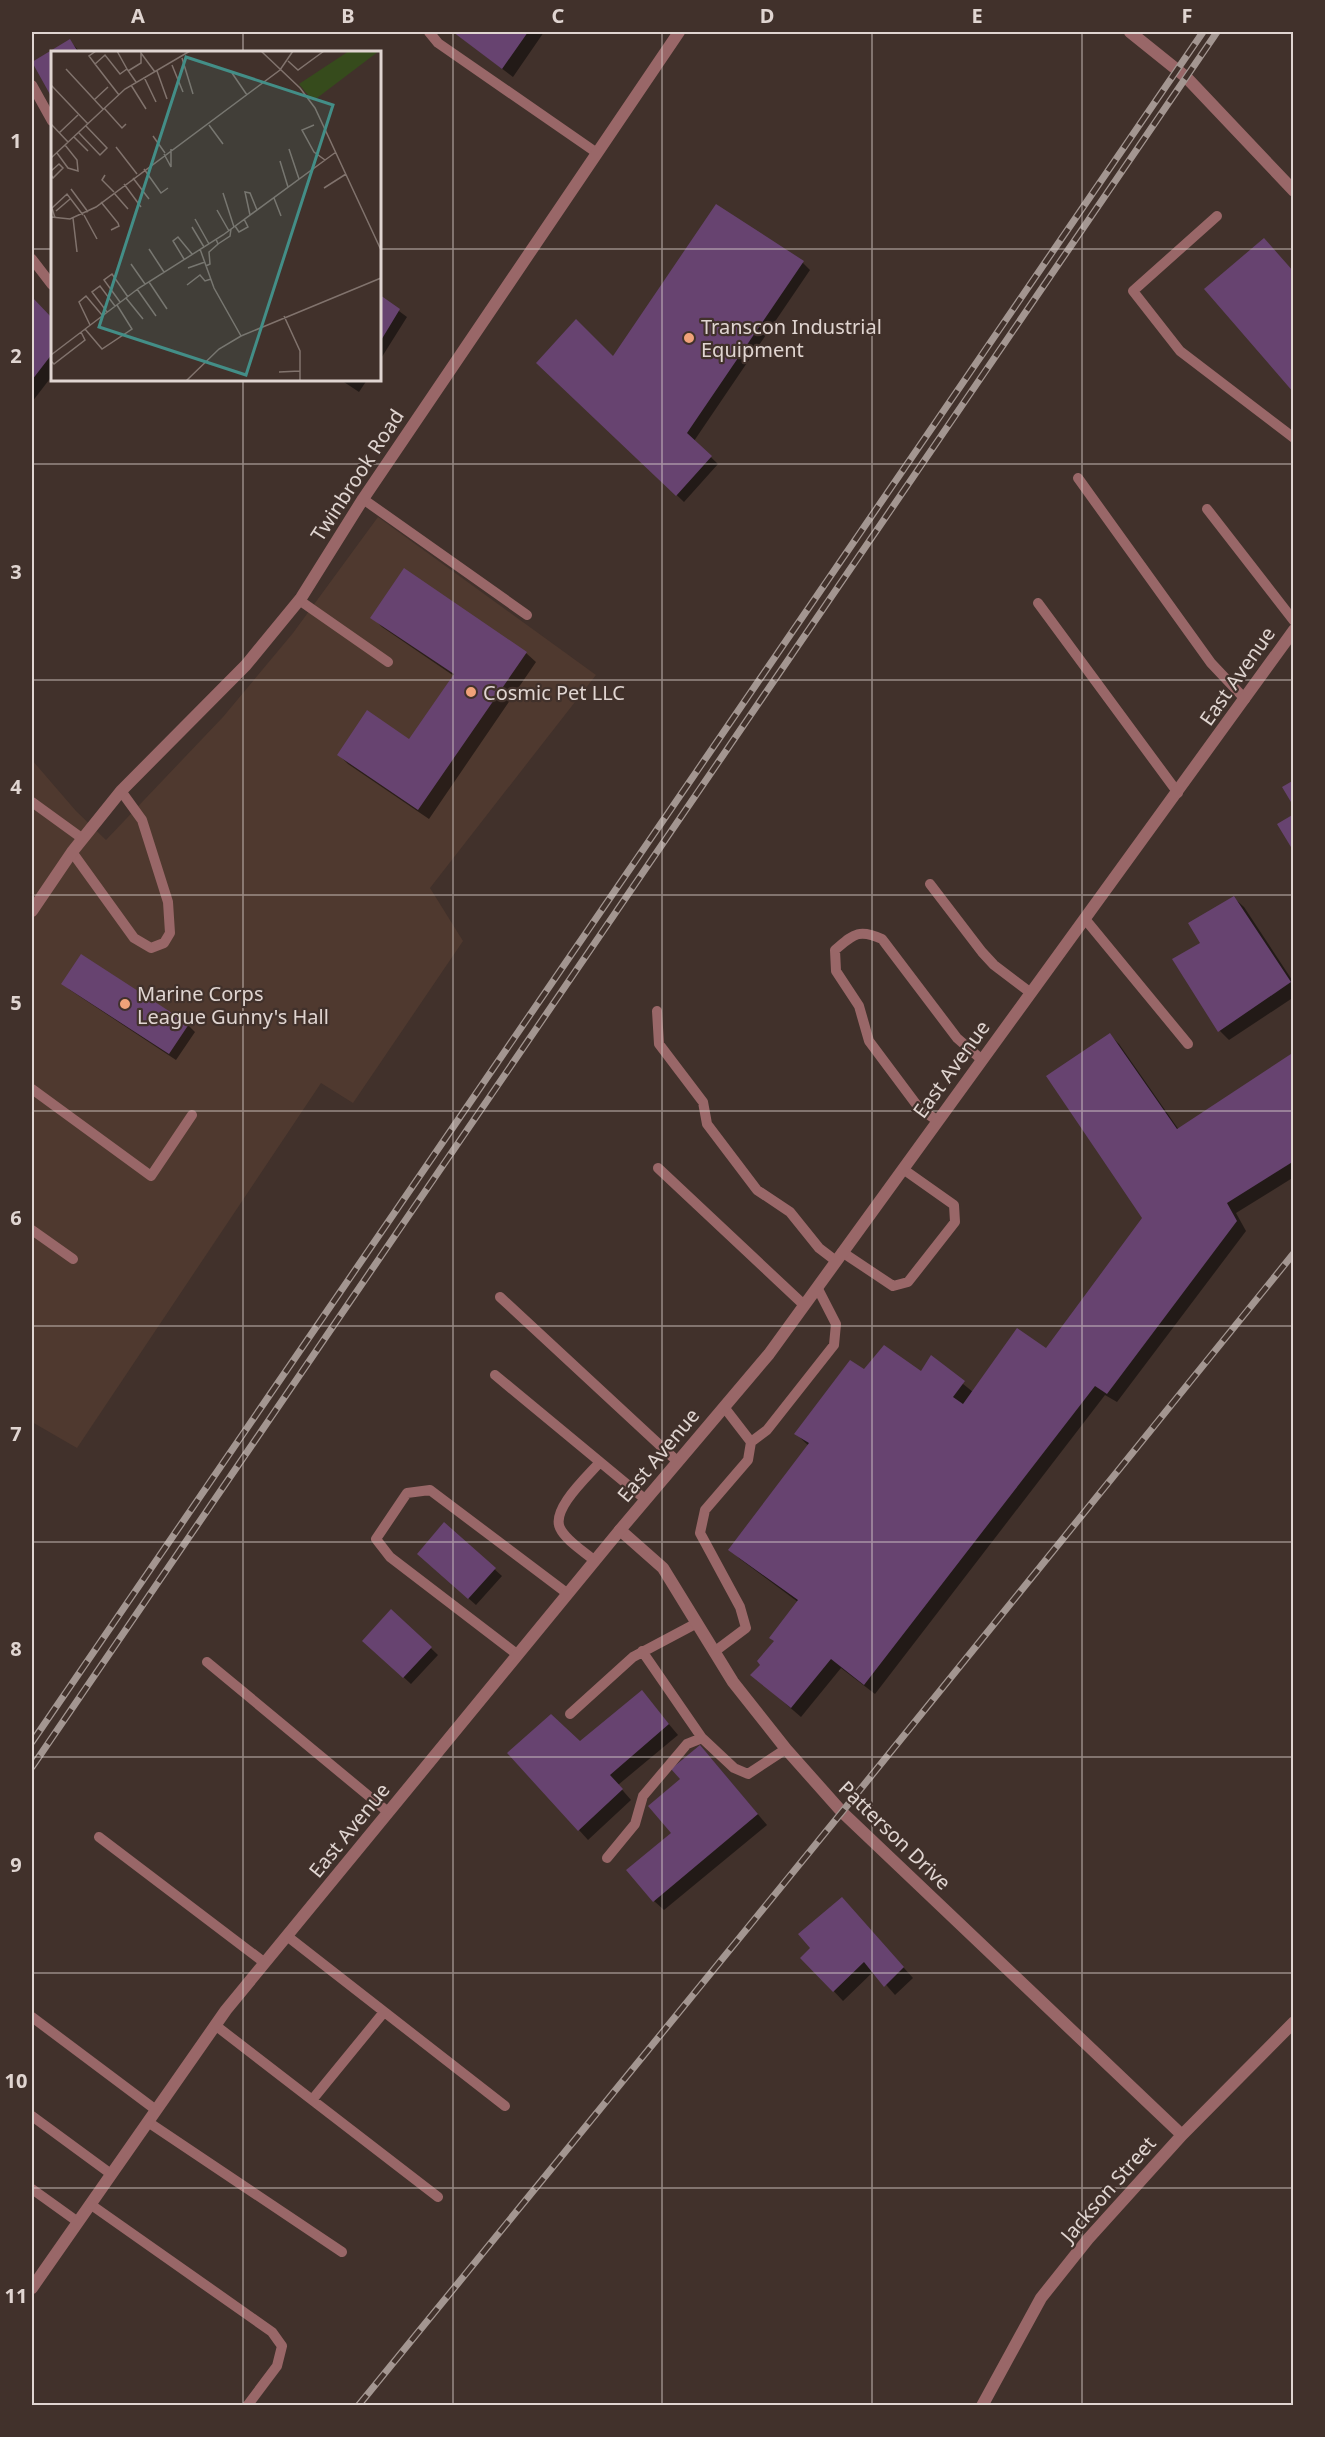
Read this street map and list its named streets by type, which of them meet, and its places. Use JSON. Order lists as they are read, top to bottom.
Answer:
{
  "streets": {
    "street": [
      "Twinbrook Road",
      "East Avenue",
      "Patterson Drive",
      "Jackson Street"
    ]
  },
  "crossings": [
    ["East Avenue", "Patterson Drive"],
    ["Patterson Drive", "Jackson Street"]
  ],
  "places": ["Transcon Industrial Equipment", "Cosmic Pet LLC", "Marine Corps League Gunny's Hall"],
  "grid": {
    "columns": [
      "A",
      "B",
      "C",
      "D",
      "E",
      "F"
    ],
    "rows": [
      "1",
      "2",
      "3",
      "4",
      "5",
      "6",
      "7",
      "8",
      "9",
      "10",
      "11"
    ]
  }
}
